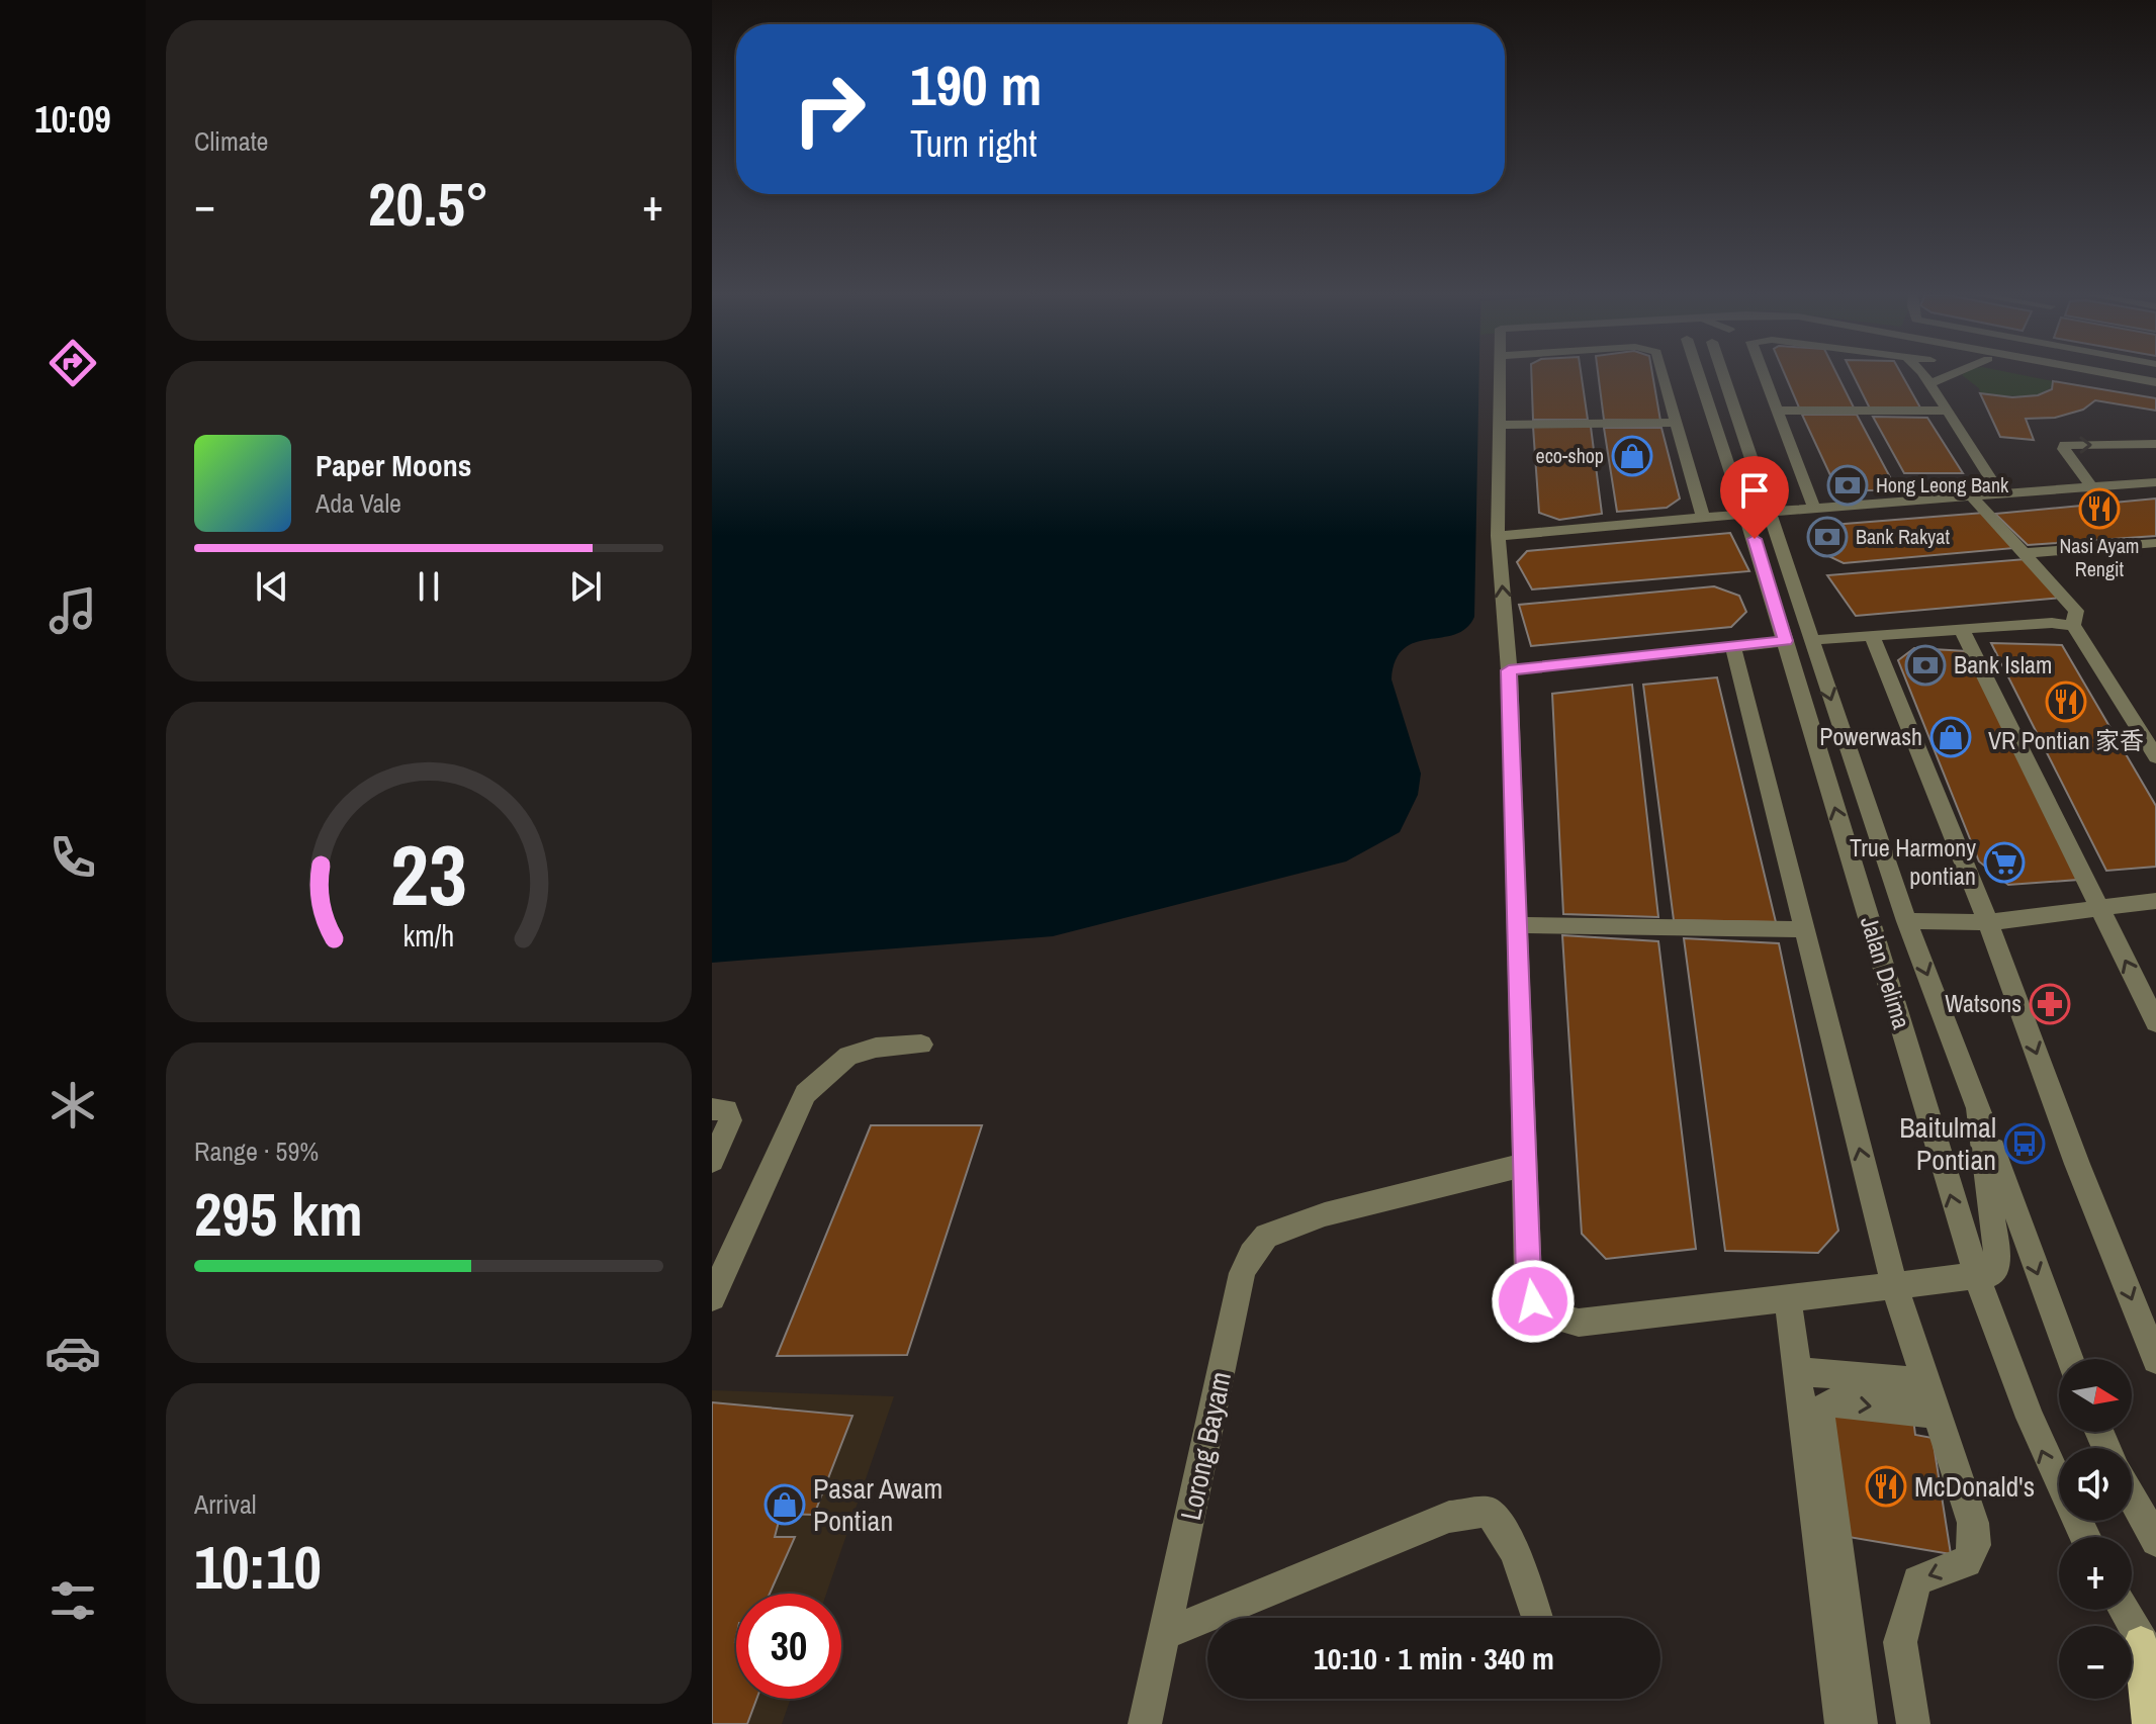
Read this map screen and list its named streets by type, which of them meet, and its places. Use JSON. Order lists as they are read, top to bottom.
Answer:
{
  "streets": {
    "street": ["Jalan Delima", "Lorong Bayam"]
  },
  "places": {
    "shop": ["eco-shop", "Powerwash", "Pasar Awam Pontian"],
    "bank": ["Hong Leong Bank", "Bank Rakyat", "Bank Islam"],
    "restaurant": ["Nasi Ayam Rengit", "VR Pontian 家香", "McDonald's"],
    "supermarket": ["True Harmony pontian"],
    "pharmacy": ["Watsons"],
    "bus stop": ["Baitulmal Pontian"]
  },
  "north": "right",
  "page": {
    "tabs": "10:09",
    "tile": [
      "Climate",
      ["Range · 59%", "295 km"],
      ["Arrival", "10:10"]
    ],
    "turn": ["190 m", "Turn right"],
    "heat": ["−", "20.5°", "+"],
    "song": ["Paper Moons", "Ada Vale"],
    "map_buttons": ["+", "−"],
    "limit": "30",
    "trip": "10:10 · 1 min · 340 m",
    "gauge": ["23", "km/h"]
  }
}
